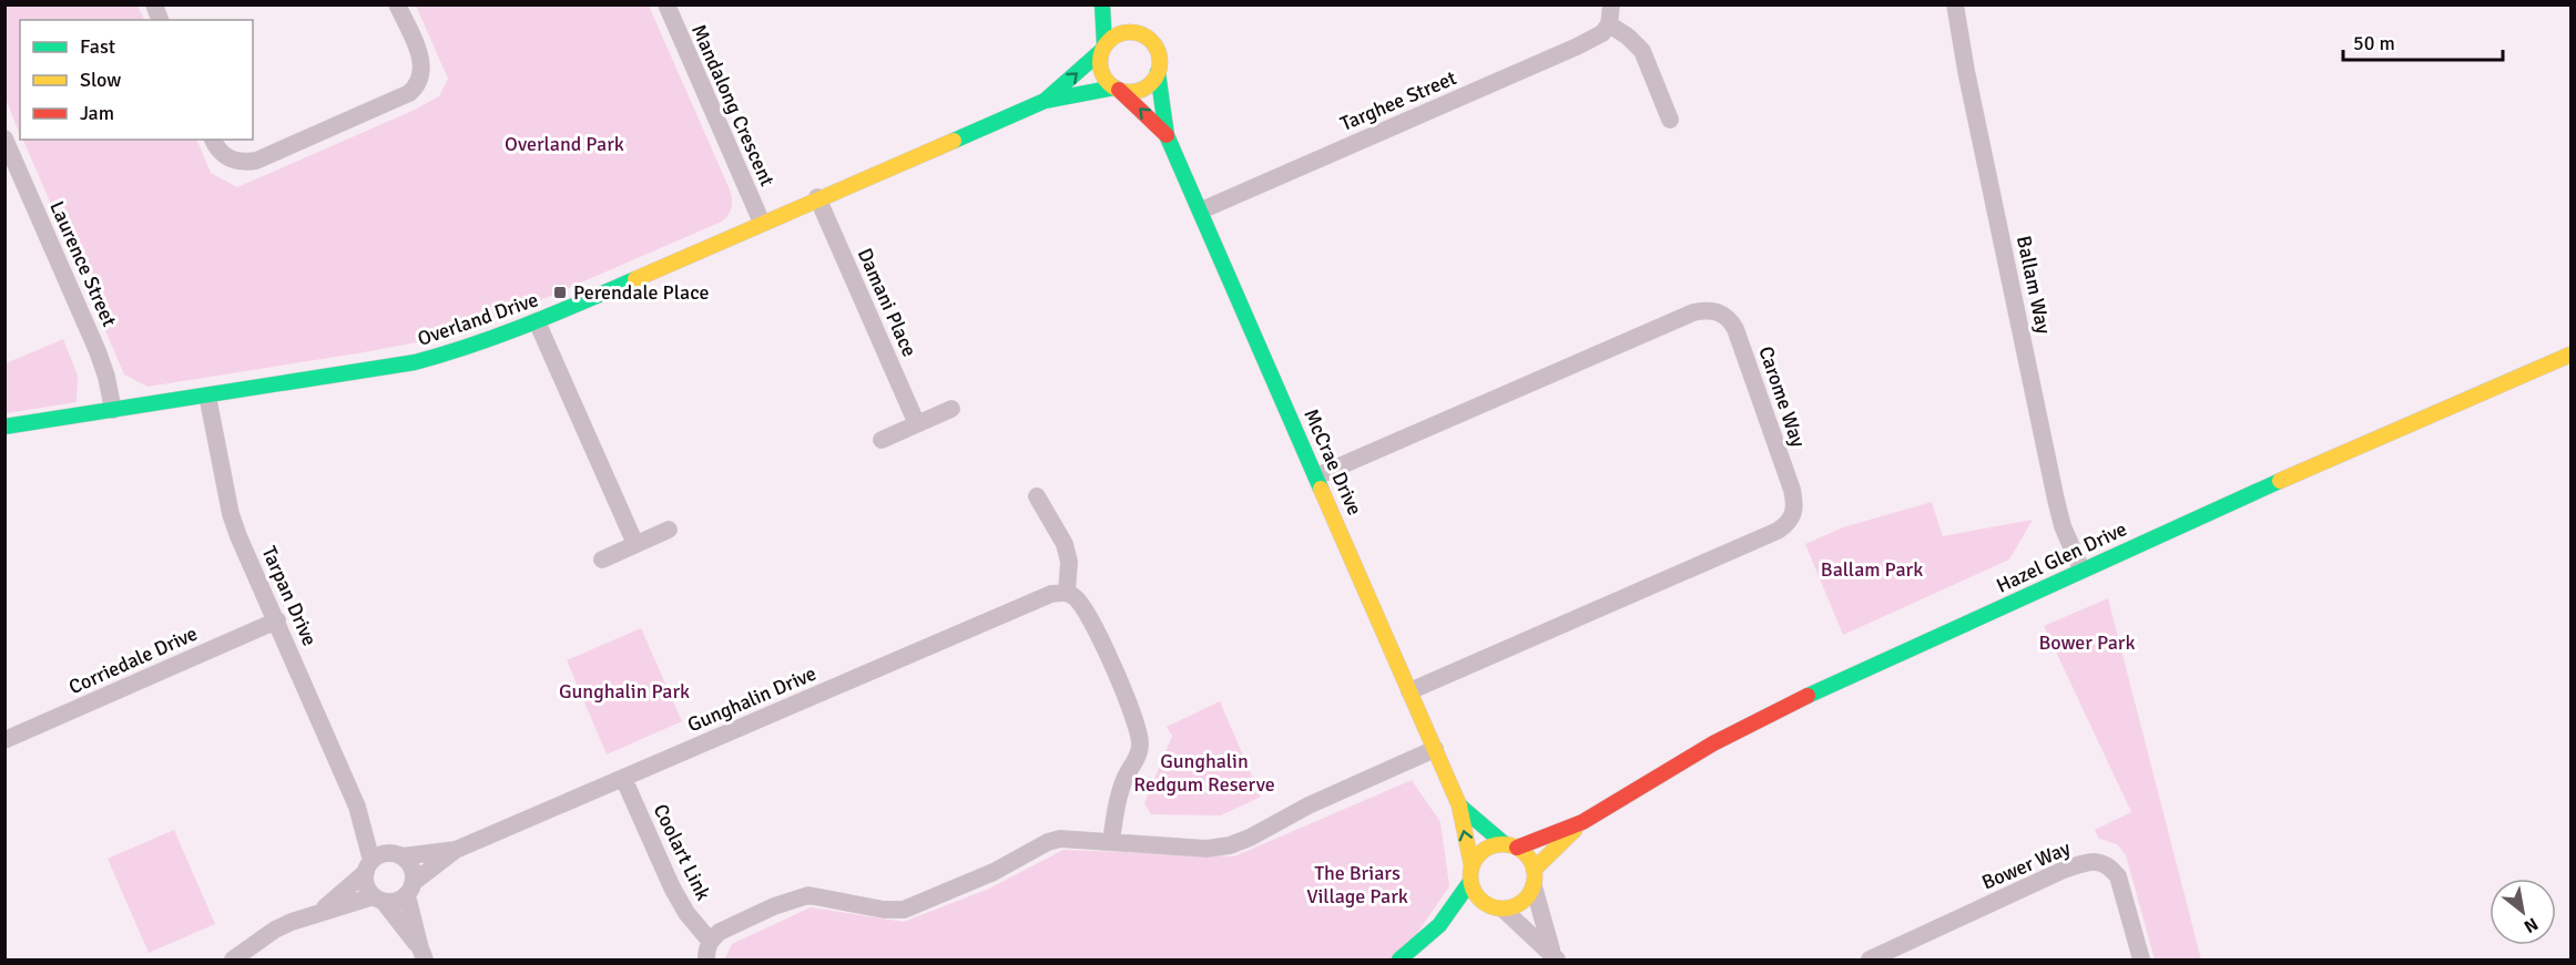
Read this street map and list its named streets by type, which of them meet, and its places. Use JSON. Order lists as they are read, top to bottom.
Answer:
{
  "streets": {
    "street": [
      "Targhee Street",
      "Mandalong Crescent",
      "Laurence Street",
      "Ballam Way",
      "Damani Place",
      "Overland Drive",
      "Carome Way",
      "McCrae Drive",
      "Hazel Glen Drive",
      "Tarpan Drive",
      "Corriedale Drive",
      "Gunghalin Drive",
      "Coolart Link",
      "Bower Way"
    ]
  },
  "crossings": [
    ["Targhee Street", "McCrae Drive"],
    ["Mandalong Crescent", "Overland Drive"],
    ["Laurence Street", "Overland Drive"],
    ["Ballam Way", "Hazel Glen Drive"],
    ["Damani Place", "Overland Drive"],
    ["Overland Drive", "McCrae Drive"],
    ["Overland Drive", "Tarpan Drive"],
    ["Carome Way", "McCrae Drive"],
    ["McCrae Drive", "Hazel Glen Drive"],
    ["Tarpan Drive", "Corriedale Drive"],
    ["Tarpan Drive", "Gunghalin Drive"],
    ["Gunghalin Drive", "Coolart Link"]
  ],
  "parks": [
    "Overland Park",
    "Ballam Park",
    "Bower Park",
    "Gunghalin Park",
    "Gunghalin Redgum Reserve",
    "The Briars Village Park"
  ],
  "places": {
    "transit": ["Perendale Place"]
  },
  "legend": ["Fast", "Slow", "Jam"],
  "scale_bar": "50 m",
  "north": "bottom right"
}
